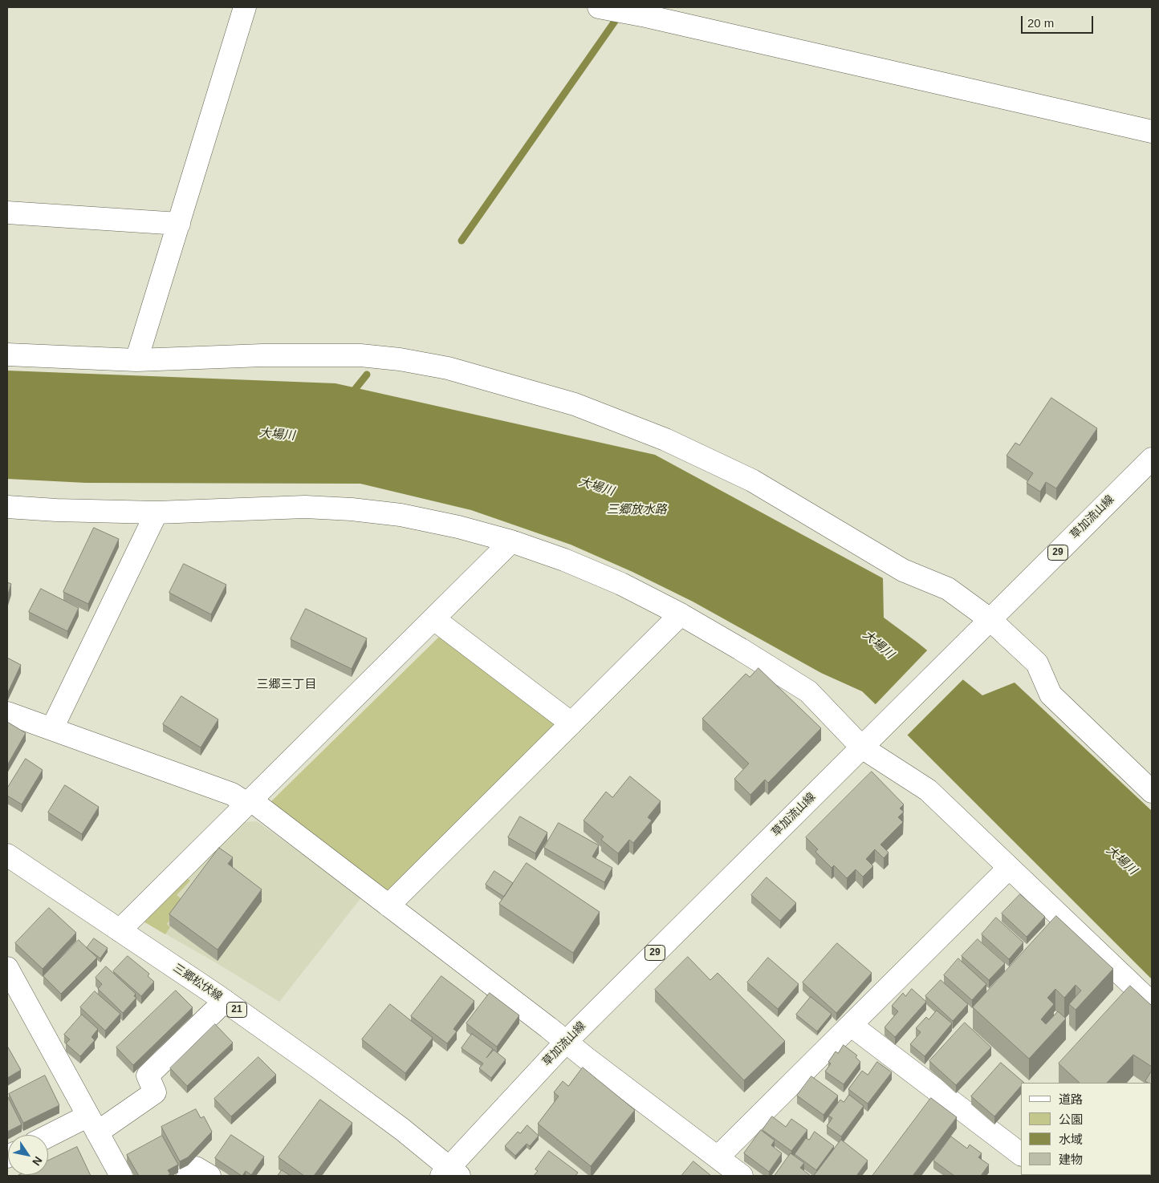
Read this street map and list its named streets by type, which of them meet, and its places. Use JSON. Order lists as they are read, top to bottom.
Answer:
{
  "streets": {
    "street": [
      "草加流山線",
      "29",
      "三郷松伏線",
      "21"
    ]
  },
  "crossings": [
    ["草加流山線", "三郷松伏線"]
  ],
  "districts": ["三郷三丁目"],
  "water": ["大場川", "三郷放水路"],
  "legend": [
    "道路",
    "公園",
    "水域",
    "建物"
  ],
  "scale_bar": "20 m",
  "north": "bottom right"
}
